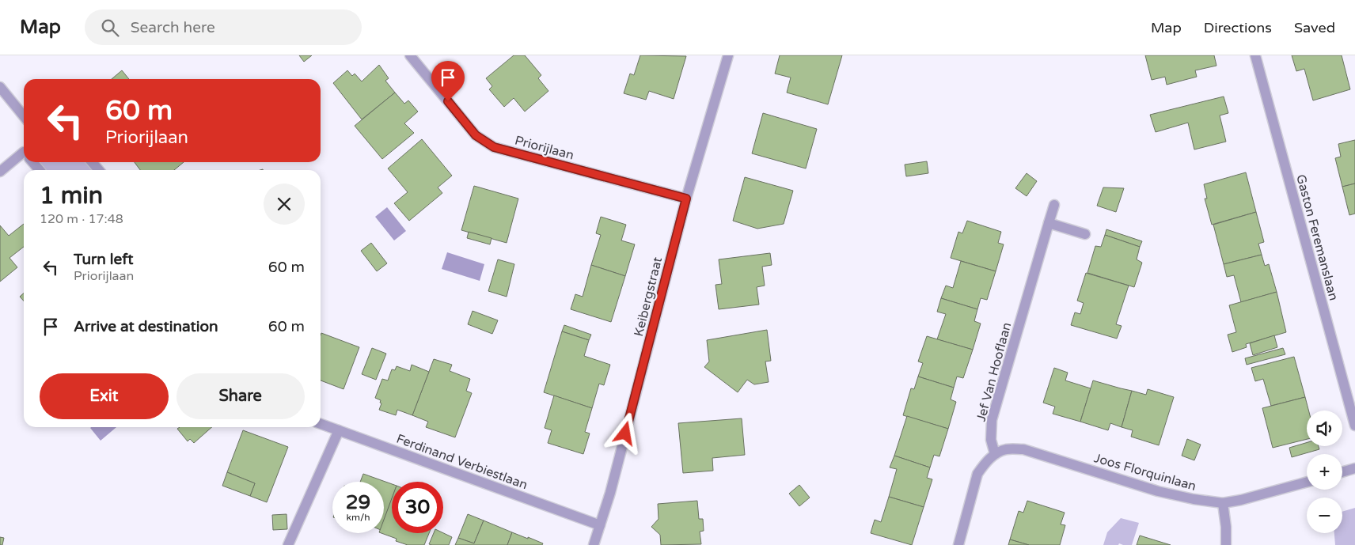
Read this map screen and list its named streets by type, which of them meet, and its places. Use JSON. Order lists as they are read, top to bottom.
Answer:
{
  "streets": {
    "street": [
      "Priorijlaan",
      "Gaston Feremanslaan",
      "Keibergstraat",
      "Jef Van Hooflaan",
      "Ferdinand Verbiestlaan",
      "Joos Florquinlaan"
    ]
  },
  "crossings": [
    ["Priorijlaan", "Keibergstraat"],
    ["Keibergstraat", "Ferdinand Verbiestlaan"],
    ["Jef Van Hooflaan", "Joos Florquinlaan"]
  ],
  "page": {
    "header": "Map",
    "search": "Search here",
    "nav": ["Map", "Directions", "Saved"],
    "turn": ["60 m", "Priorijlaan"],
    "heading": ["1 min", "120 m · 17:48"],
    "list": [
      {
        "name": "Turn left",
        "note": "Priorijlaan",
        "value": "60 m"
      },
      {
        "name": "Arrive at destination",
        "value": "60 m"
      }
    ],
    "buttons": ["Exit", "Share"],
    "map_buttons": ["+", "−"],
    "speed": "29 km/h",
    "limit": "30"
  }
}
